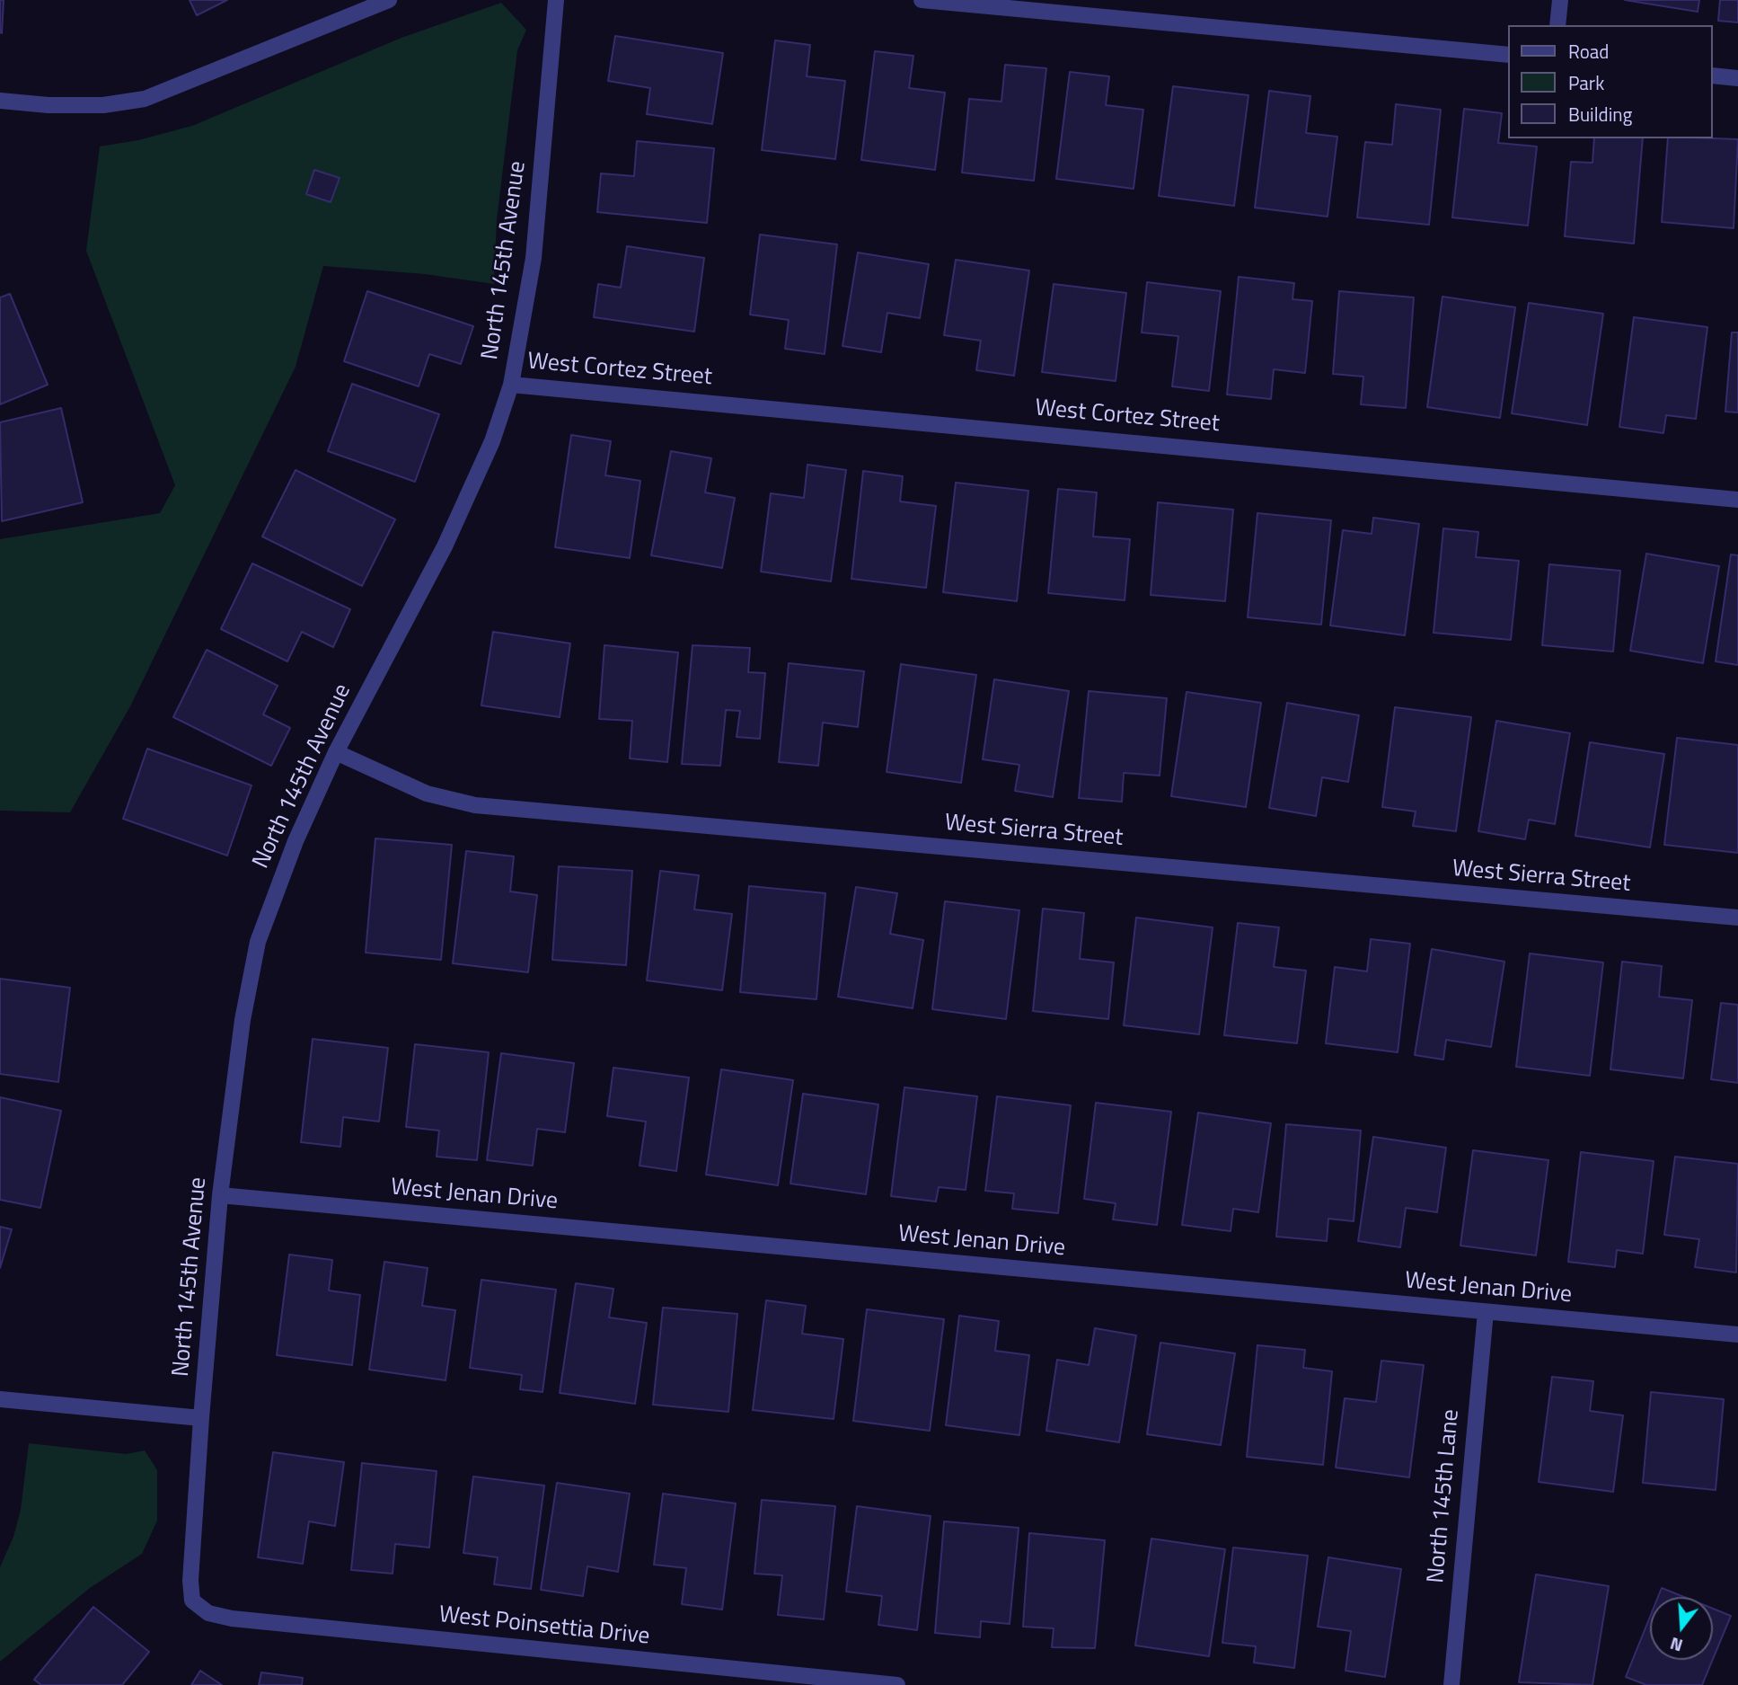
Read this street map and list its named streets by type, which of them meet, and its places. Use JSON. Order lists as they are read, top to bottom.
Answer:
{
  "streets": {
    "street": [
      "North 145th Avenue",
      "West Cortez Street",
      "West Sierra Street",
      "West Jenan Drive",
      "North 145th Lane",
      "West Poinsettia Drive"
    ]
  },
  "crossings": [
    ["North 145th Avenue", "West Cortez Street"],
    ["North 145th Avenue", "West Sierra Street"],
    ["North 145th Avenue", "West Jenan Drive"],
    ["North 145th Avenue", "West Poinsettia Drive"],
    ["West Jenan Drive", "North 145th Lane"]
  ],
  "legend": ["Road", "Park", "Building"],
  "north": "bottom"
}
